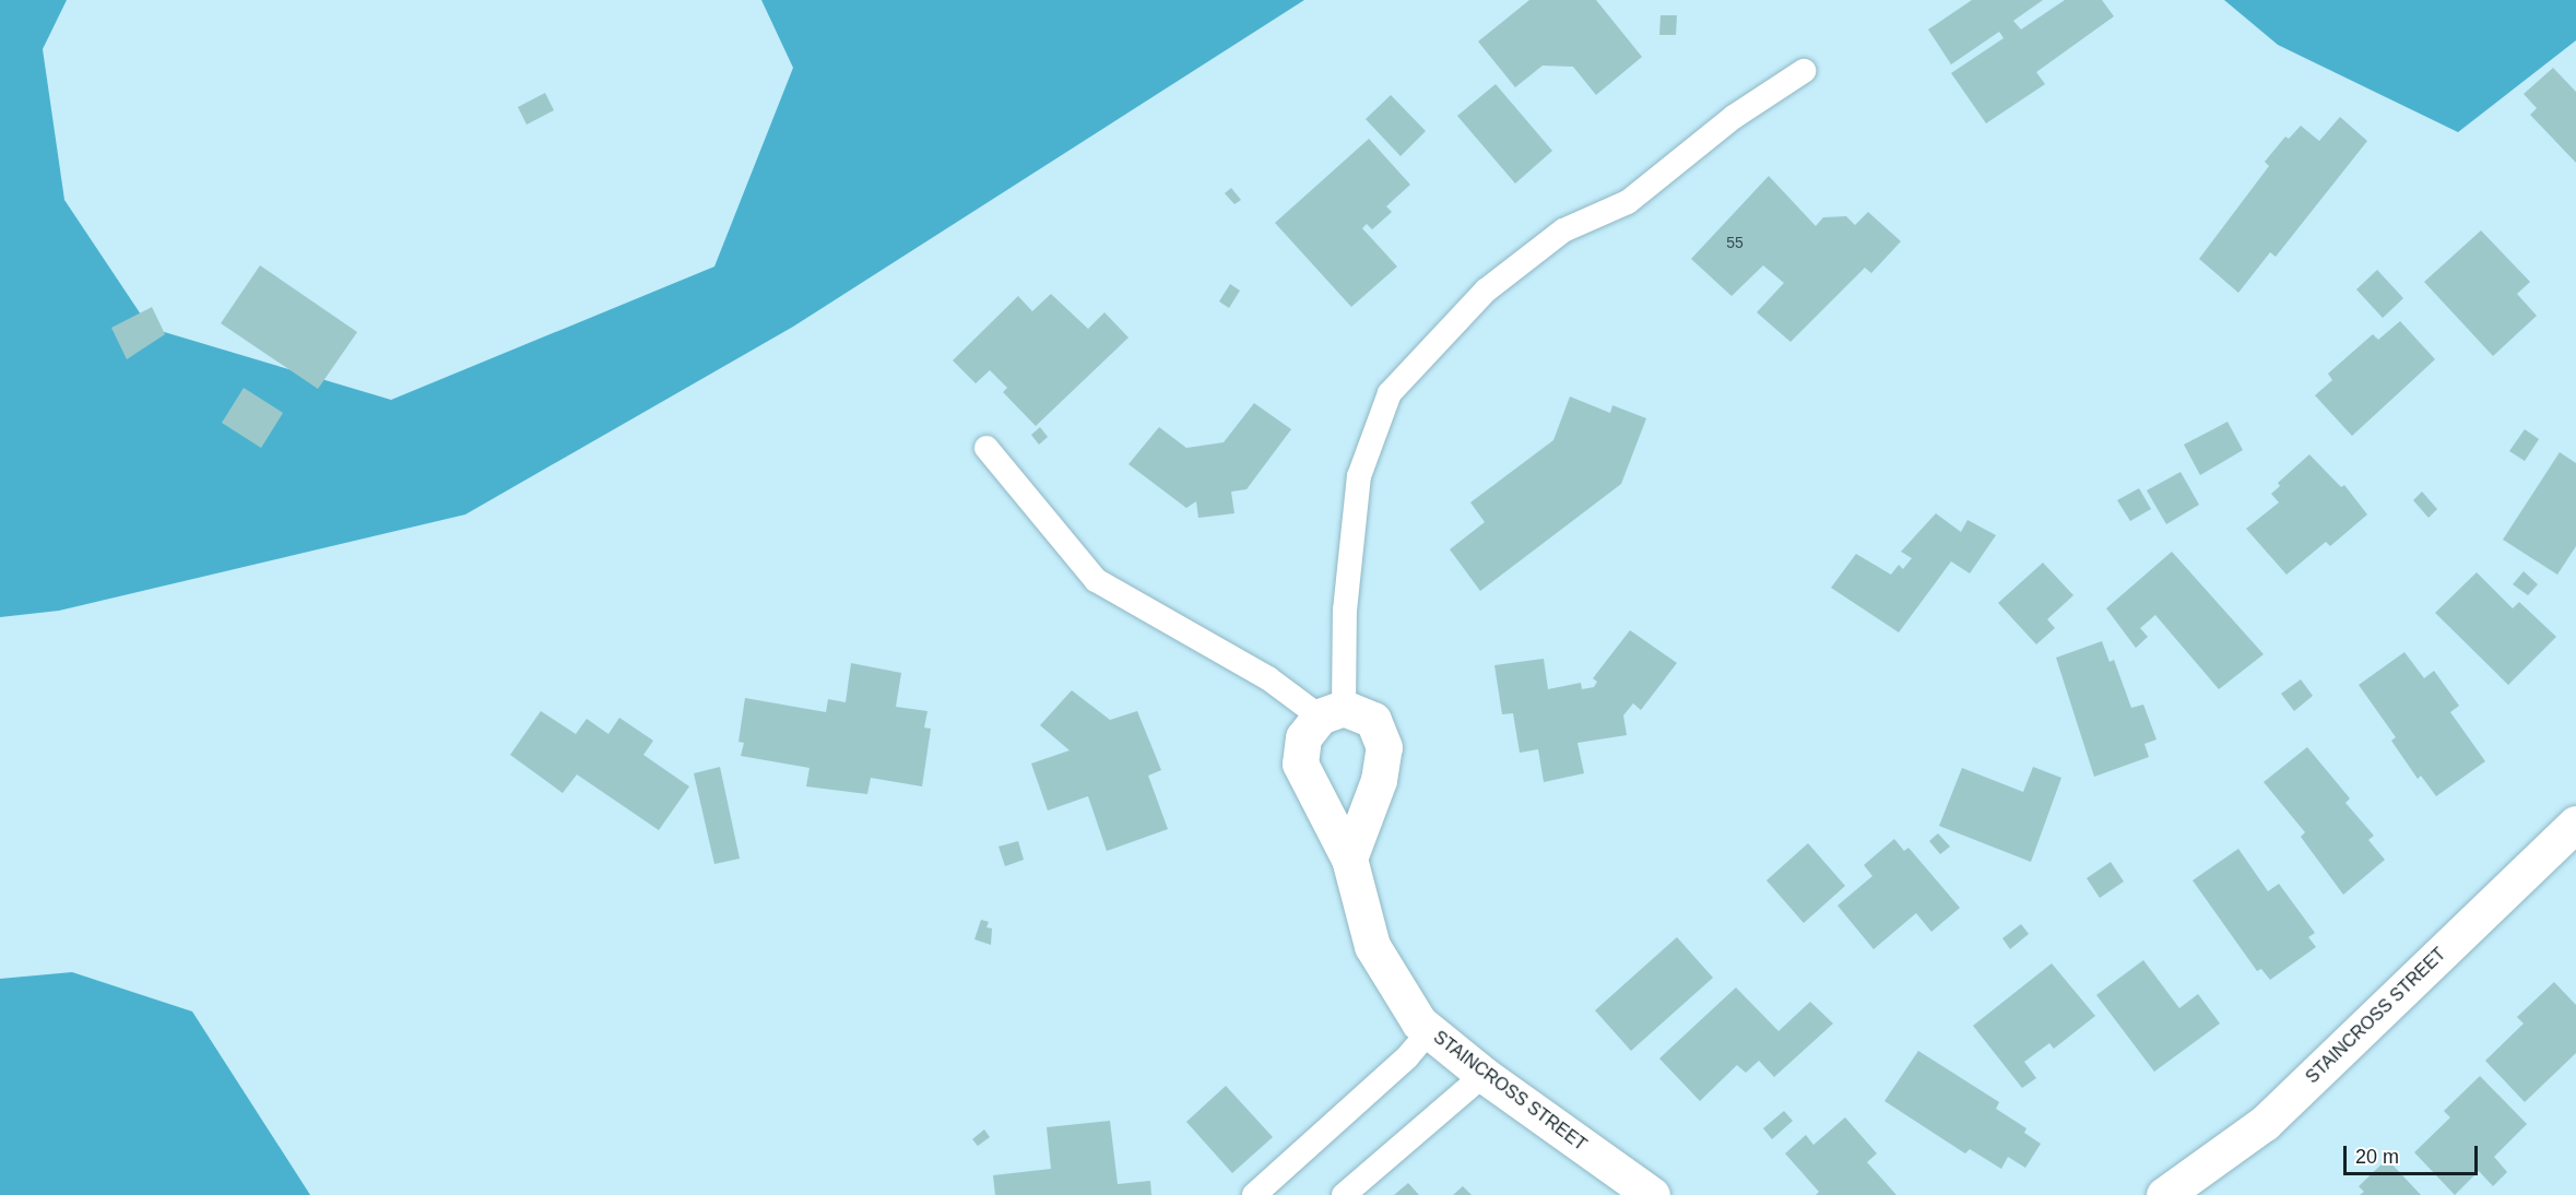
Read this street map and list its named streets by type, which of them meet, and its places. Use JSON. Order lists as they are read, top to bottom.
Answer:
{
  "streets": {
    "street": ["STAINCROSS STREET"]
  },
  "house_numbers": ["55"],
  "scale_bar": "20 m"
}
